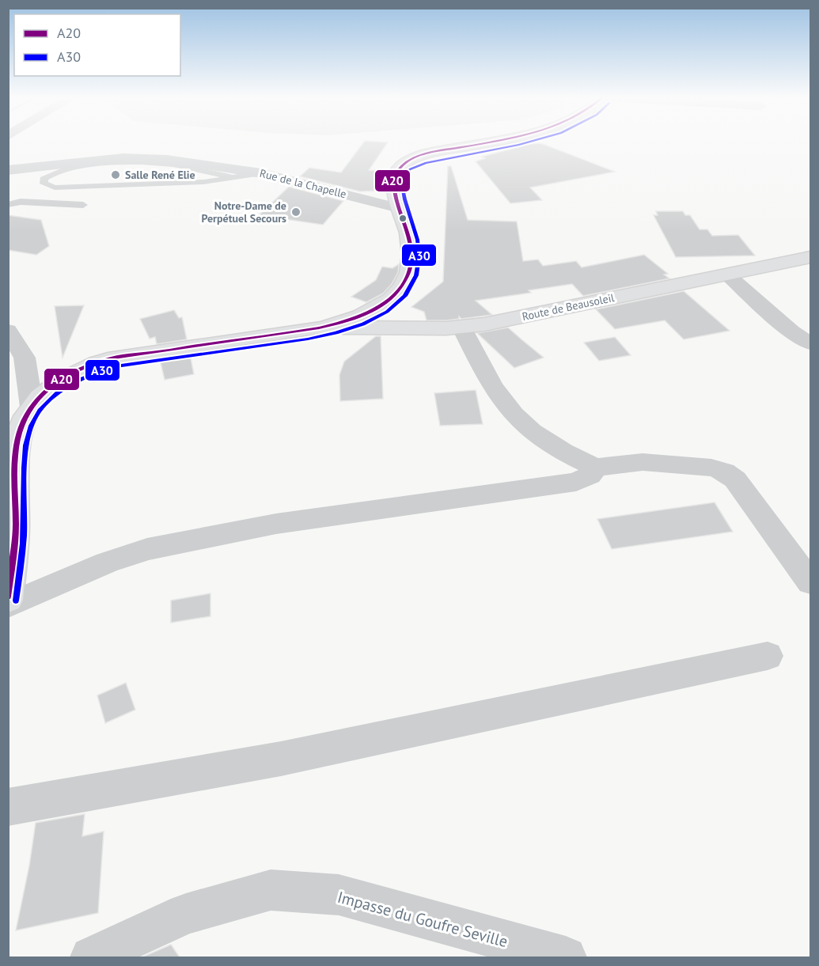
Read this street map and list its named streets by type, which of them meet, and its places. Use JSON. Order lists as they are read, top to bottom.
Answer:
{
  "streets": {
    "main road": ["Route de Beausoleil"],
    "street": ["Rue de la Chapelle", "Impasse du Goufre Seville"]
  },
  "places": ["Salle René Elie", "Notre-Dame de Perpétuel Secours"],
  "lines": ["transit line A20", "transit line A30"],
  "legend": ["A20", "A30"]
}
